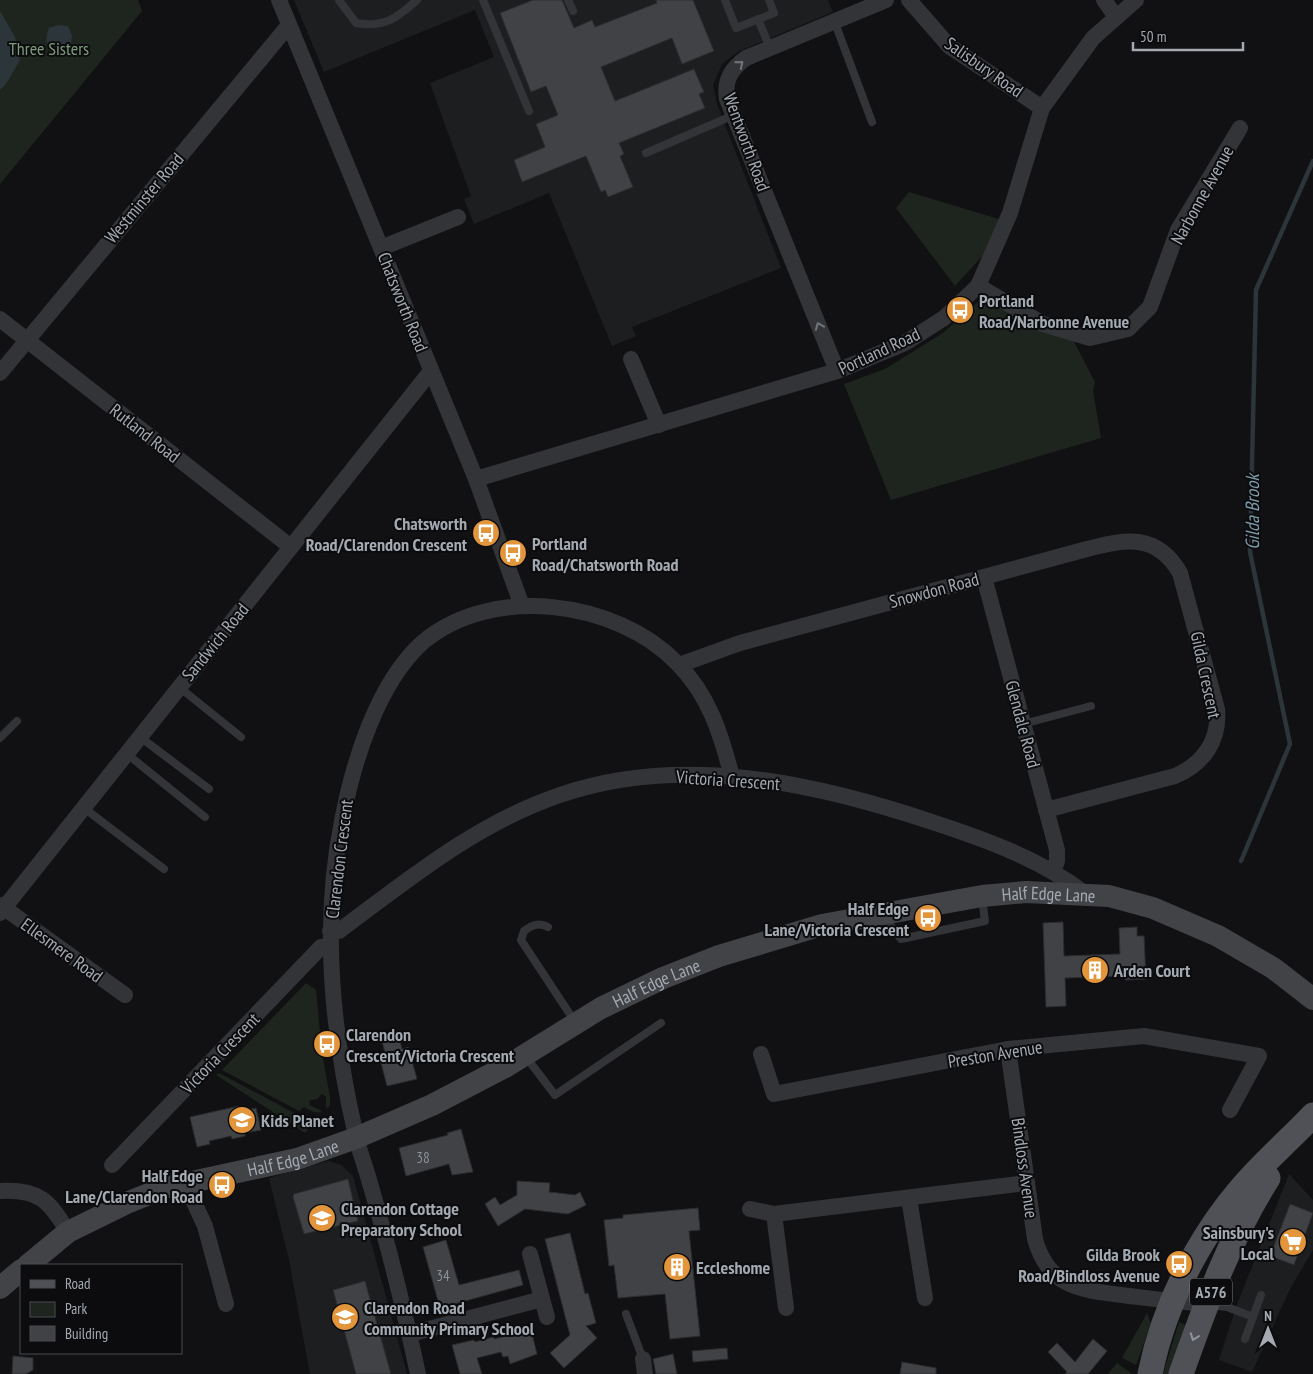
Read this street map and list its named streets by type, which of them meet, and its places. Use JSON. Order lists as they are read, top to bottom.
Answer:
{
  "streets": {
    "main road": ["Half Edge Lane", "A576"],
    "street": [
      "Salisbury Road",
      "Wentworth Road",
      "Narbonne Avenue",
      "Westminster Road",
      "Chatsworth Road",
      "Portland Road",
      "Rutland Road",
      "Snowdon Road",
      "Sandwich Road",
      "Gilda Crescent",
      "Glendale Road",
      "Victoria Crescent",
      "Clarendon Crescent",
      "Ellesmere Road",
      "Preston Avenue",
      "Bindloss Avenue"
    ]
  },
  "crossings": [
    ["Salisbury Road", "Portland Road"],
    ["Wentworth Road", "Portland Road"],
    ["Narbonne Avenue", "Portland Road"],
    ["Westminster Road", "Chatsworth Road"],
    ["Westminster Road", "Rutland Road"],
    ["Chatsworth Road", "Portland Road"],
    ["Chatsworth Road", "Sandwich Road"],
    ["Chatsworth Road", "Clarendon Crescent"],
    ["Rutland Road", "Sandwich Road"],
    ["Snowdon Road", "Gilda Crescent"],
    ["Snowdon Road", "Glendale Road"],
    ["Snowdon Road", "Clarendon Crescent"],
    ["Sandwich Road", "Ellesmere Road"],
    ["Gilda Crescent", "Glendale Road"],
    ["Glendale Road", "Victoria Crescent"],
    ["Victoria Crescent", "Clarendon Crescent"],
    ["Victoria Crescent", "Half Edge Lane"],
    ["Clarendon Crescent", "Half Edge Lane"],
    ["Preston Avenue", "Bindloss Avenue"],
    ["Bindloss Avenue", "A576"]
  ],
  "one_way": ["Wentworth Road"],
  "water": ["Gilda Brook"],
  "parks": ["Three Sisters"],
  "places": {
    "bus stop": [
      "Portland Road/Narbonne Avenue",
      "Chatsworth Road/Clarendon Crescent",
      "Portland Road/Chatsworth Road",
      "Half Edge Lane/Victoria Crescent",
      "Clarendon Crescent/Victoria Crescent",
      "Half Edge Lane/Clarendon Road",
      "Gilda Brook Road/Bindloss Avenue"
    ],
    "building": ["Arden Court", "Eccleshome"],
    "school or university": ["Kids Planet", "Clarendon Cottage Preparatory School", "Clarendon Road Community Primary School"],
    "supermarket": ["Sainsbury's Local"]
  },
  "house_numbers": ["38", "34"],
  "legend": ["Road", "Park", "Building"],
  "scale_bar": "50 m",
  "north": "top"
}
